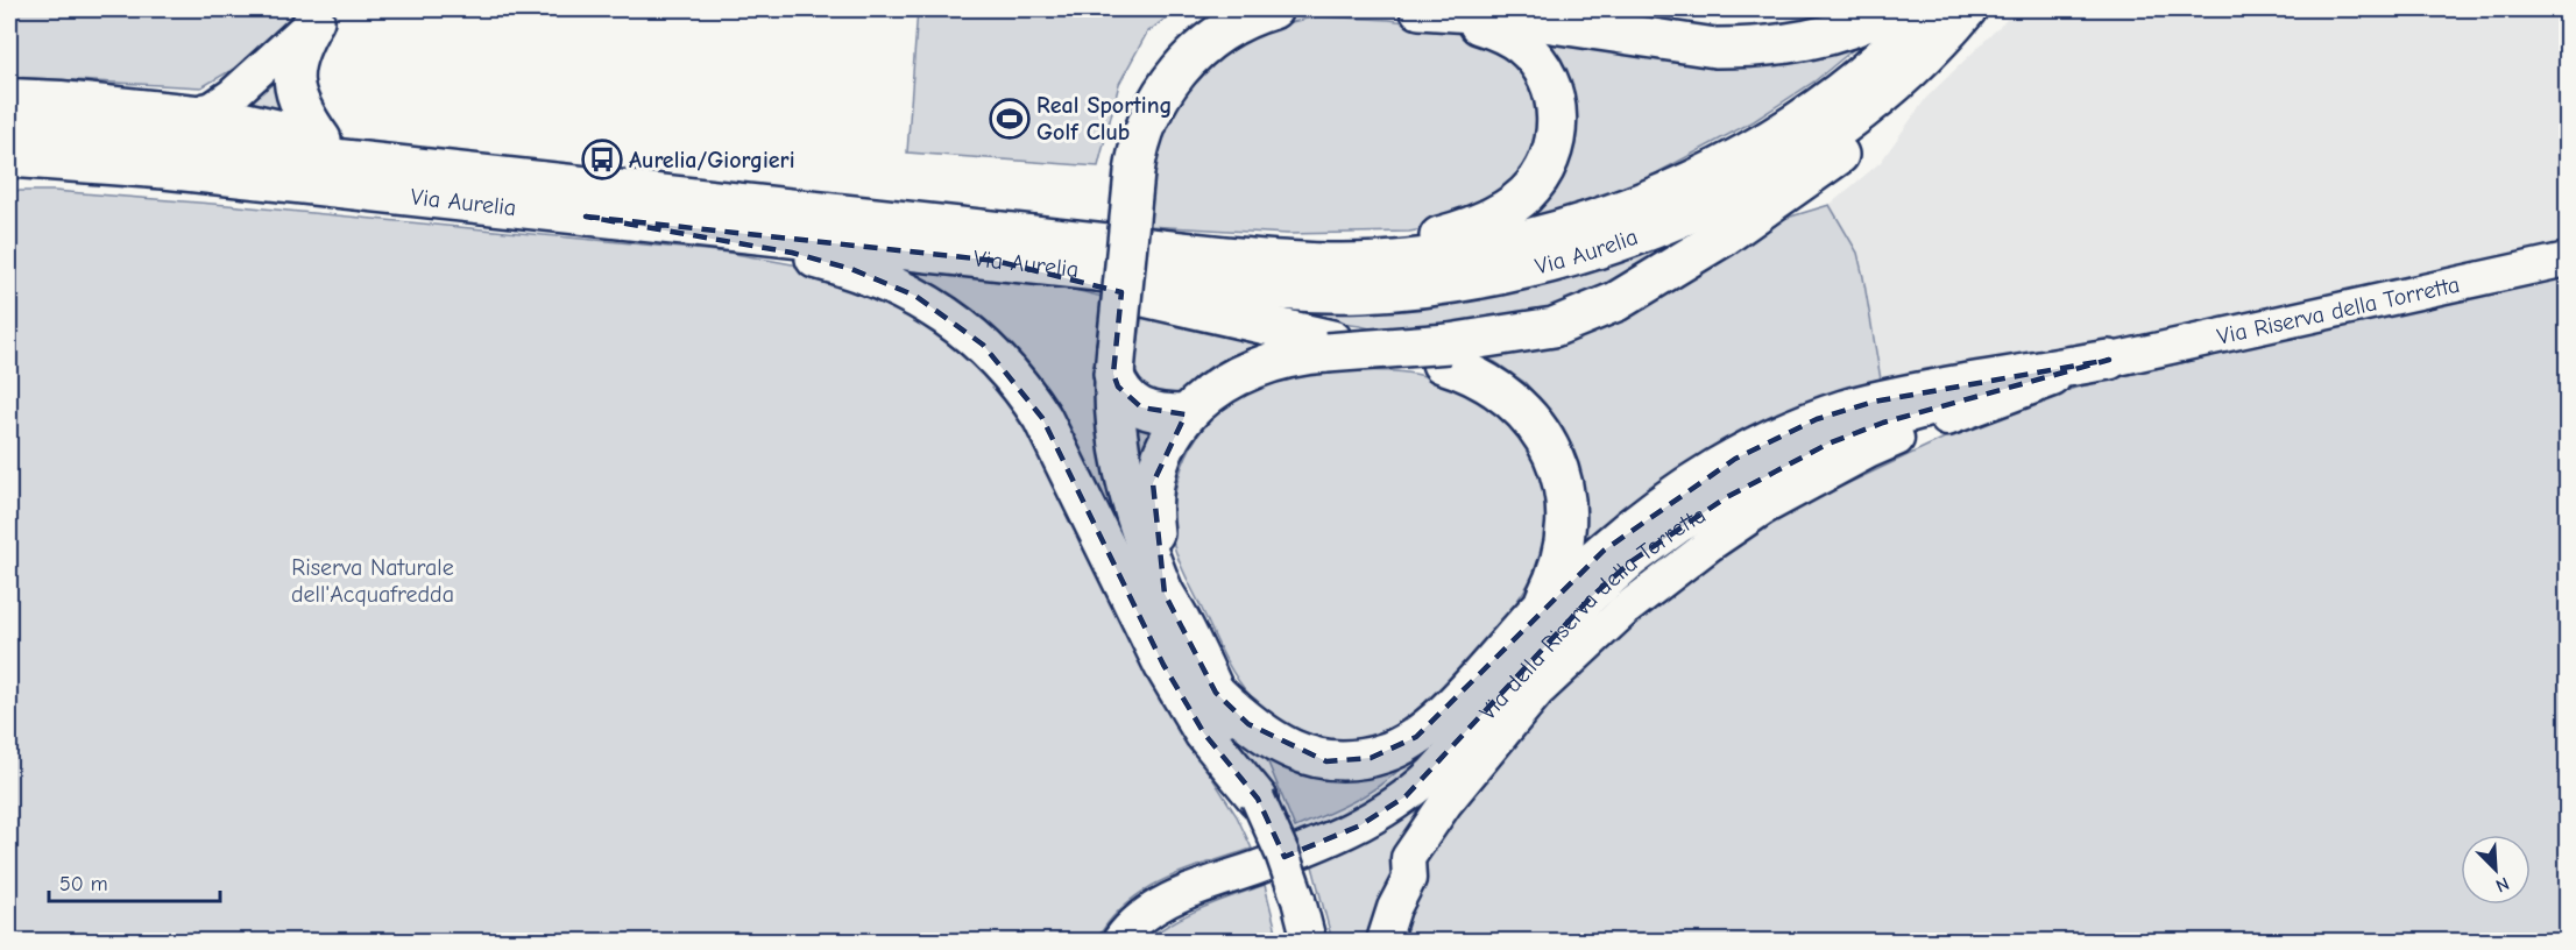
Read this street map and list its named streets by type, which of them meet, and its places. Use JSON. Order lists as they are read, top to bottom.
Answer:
{
  "streets": {
    "highway": ["Via Aurelia"],
    "street": ["Via Riserva della Torretta", "Via della Riserva della Torretta"]
  },
  "crossings": [
    ["Via Riserva della Torretta", "Via della Riserva della Torretta"]
  ],
  "parks": ["Riserva Naturale dell'Acquafredda"],
  "places": {
    "sports": ["Real Sporting Golf Club"],
    "bus stop": ["Aurelia/Giorgieri"]
  },
  "scale_bar": "50 m",
  "north": "bottom right"
}
